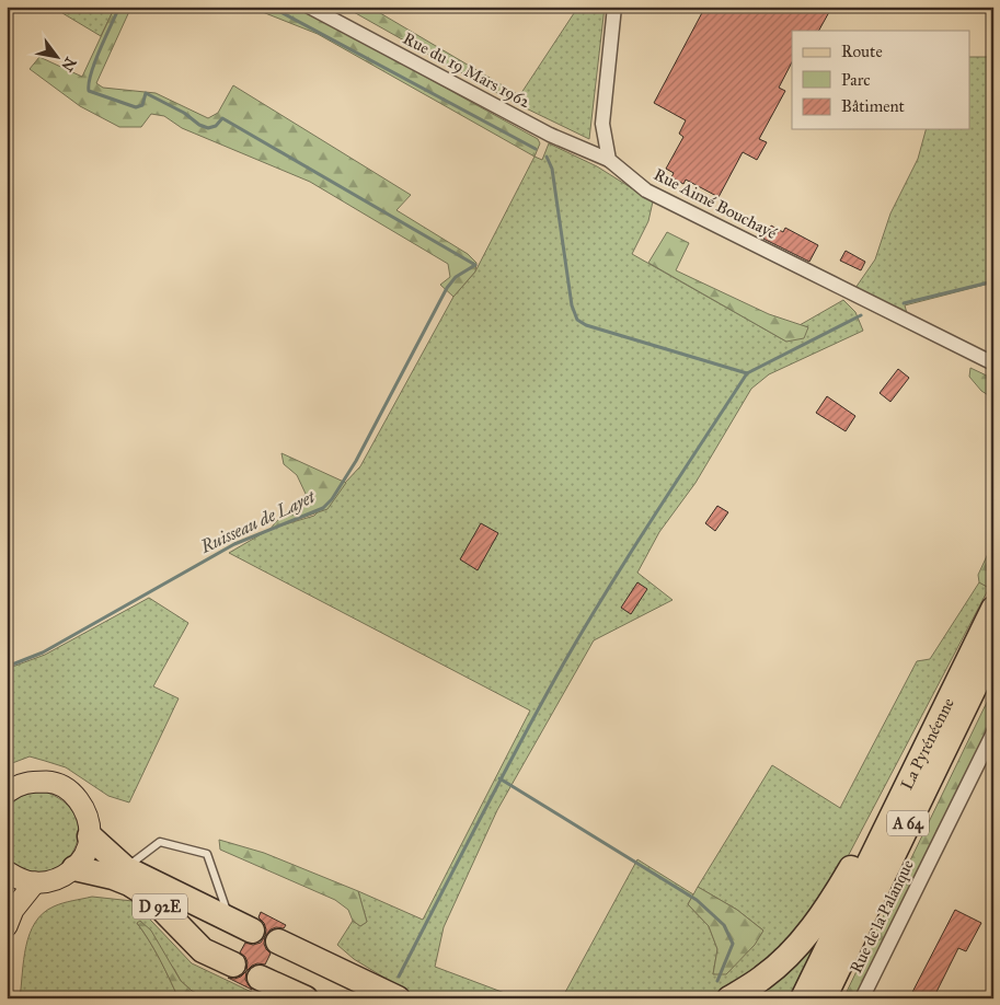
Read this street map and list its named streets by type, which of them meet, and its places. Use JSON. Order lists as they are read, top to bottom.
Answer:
{
  "streets": {
    "highway": ["La Pyrénéenne", "A 64", "D 92E"],
    "street": ["Rue du 19 Mars 1962", "Rue Aimé Bouchayé", "Rue de la Palanque"]
  },
  "crossings": [
    ["Rue du 19 Mars 1962", "Rue Aimé Bouchayé"]
  ],
  "water": ["Ruisseau de Layet"],
  "legend": ["Route", "Parc", "Bâtiment"],
  "north": "bottom right"
}
